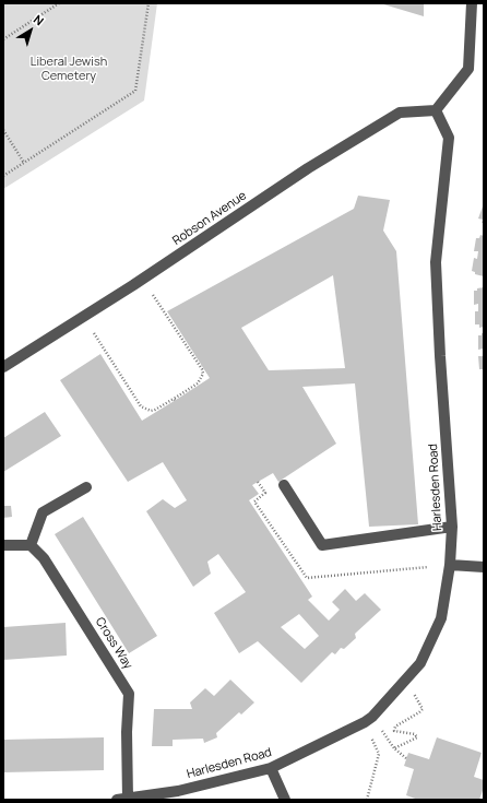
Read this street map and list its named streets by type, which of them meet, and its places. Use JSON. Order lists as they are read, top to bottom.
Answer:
{
  "streets": {
    "street": ["Robson Avenue", "Harlesden Road", "Cross Way"]
  },
  "crossings": [
    ["Robson Avenue", "Harlesden Road"],
    ["Harlesden Road", "Cross Way"]
  ],
  "parks": ["Liberal Jewish Cemetery"],
  "north": "top right"
}
